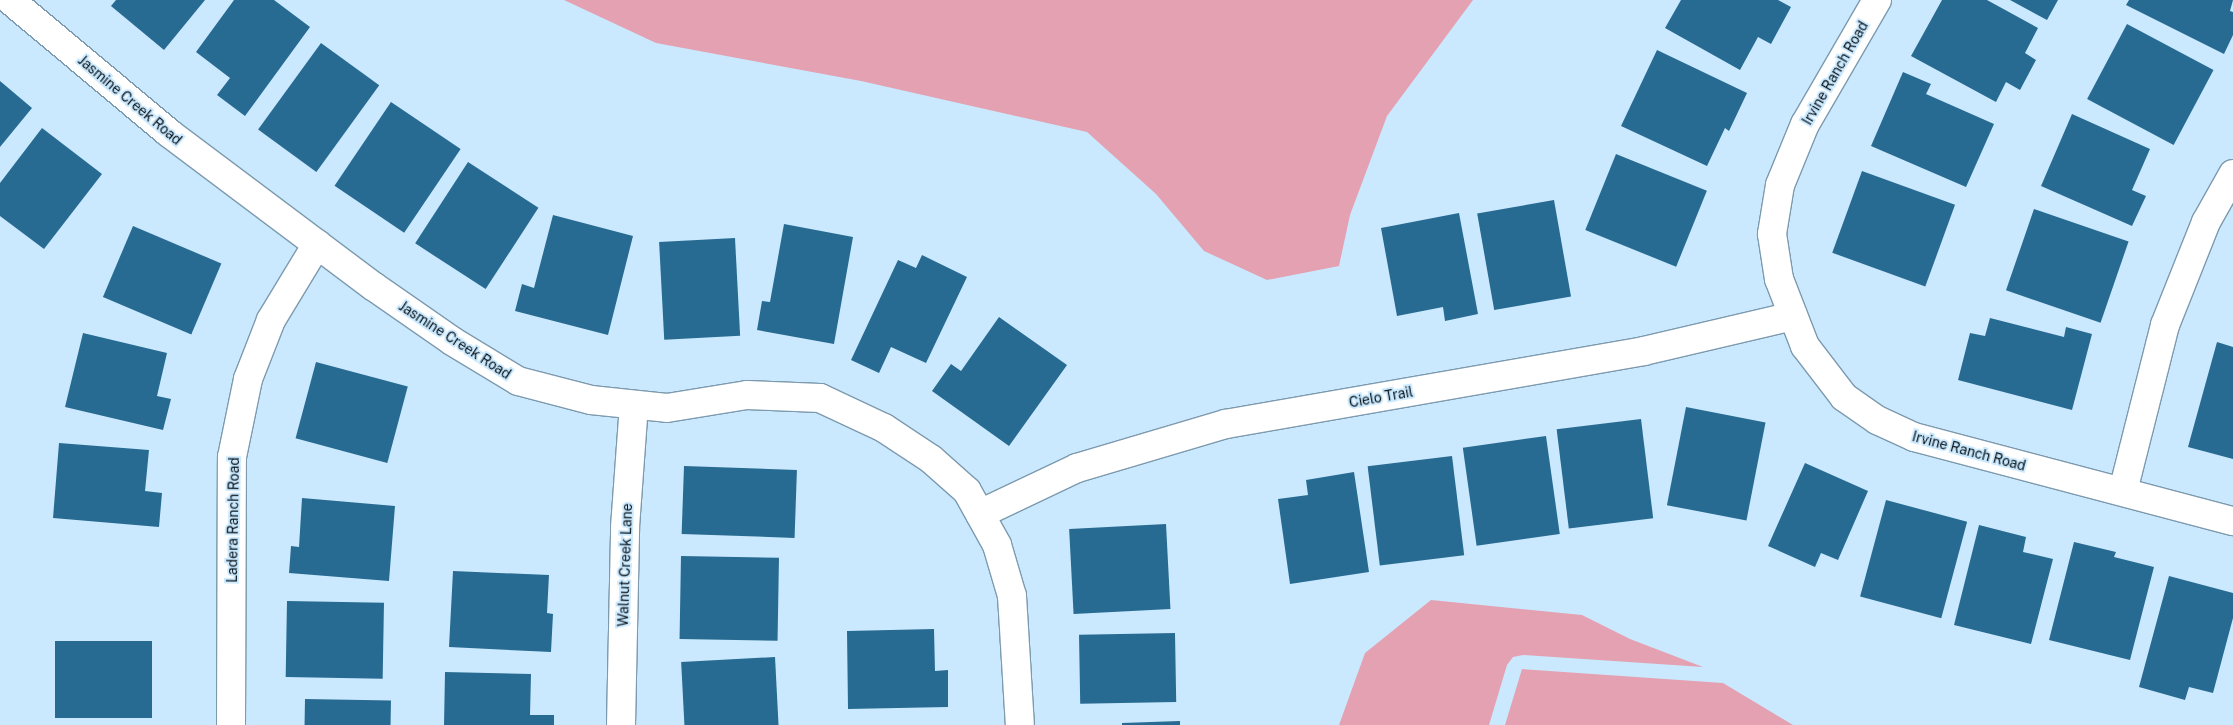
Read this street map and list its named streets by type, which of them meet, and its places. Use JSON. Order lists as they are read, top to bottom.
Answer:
{
  "streets": {
    "street": [
      "Irvine Ranch Road",
      "Jasmine Creek Road",
      "Cielo Trail",
      "Ladera Ranch Road",
      "Walnut Creek Lane"
    ]
  },
  "crossings": [
    ["Irvine Ranch Road", "Cielo Trail"],
    ["Jasmine Creek Road", "Cielo Trail"],
    ["Jasmine Creek Road", "Ladera Ranch Road"],
    ["Jasmine Creek Road", "Walnut Creek Lane"]
  ]
}
